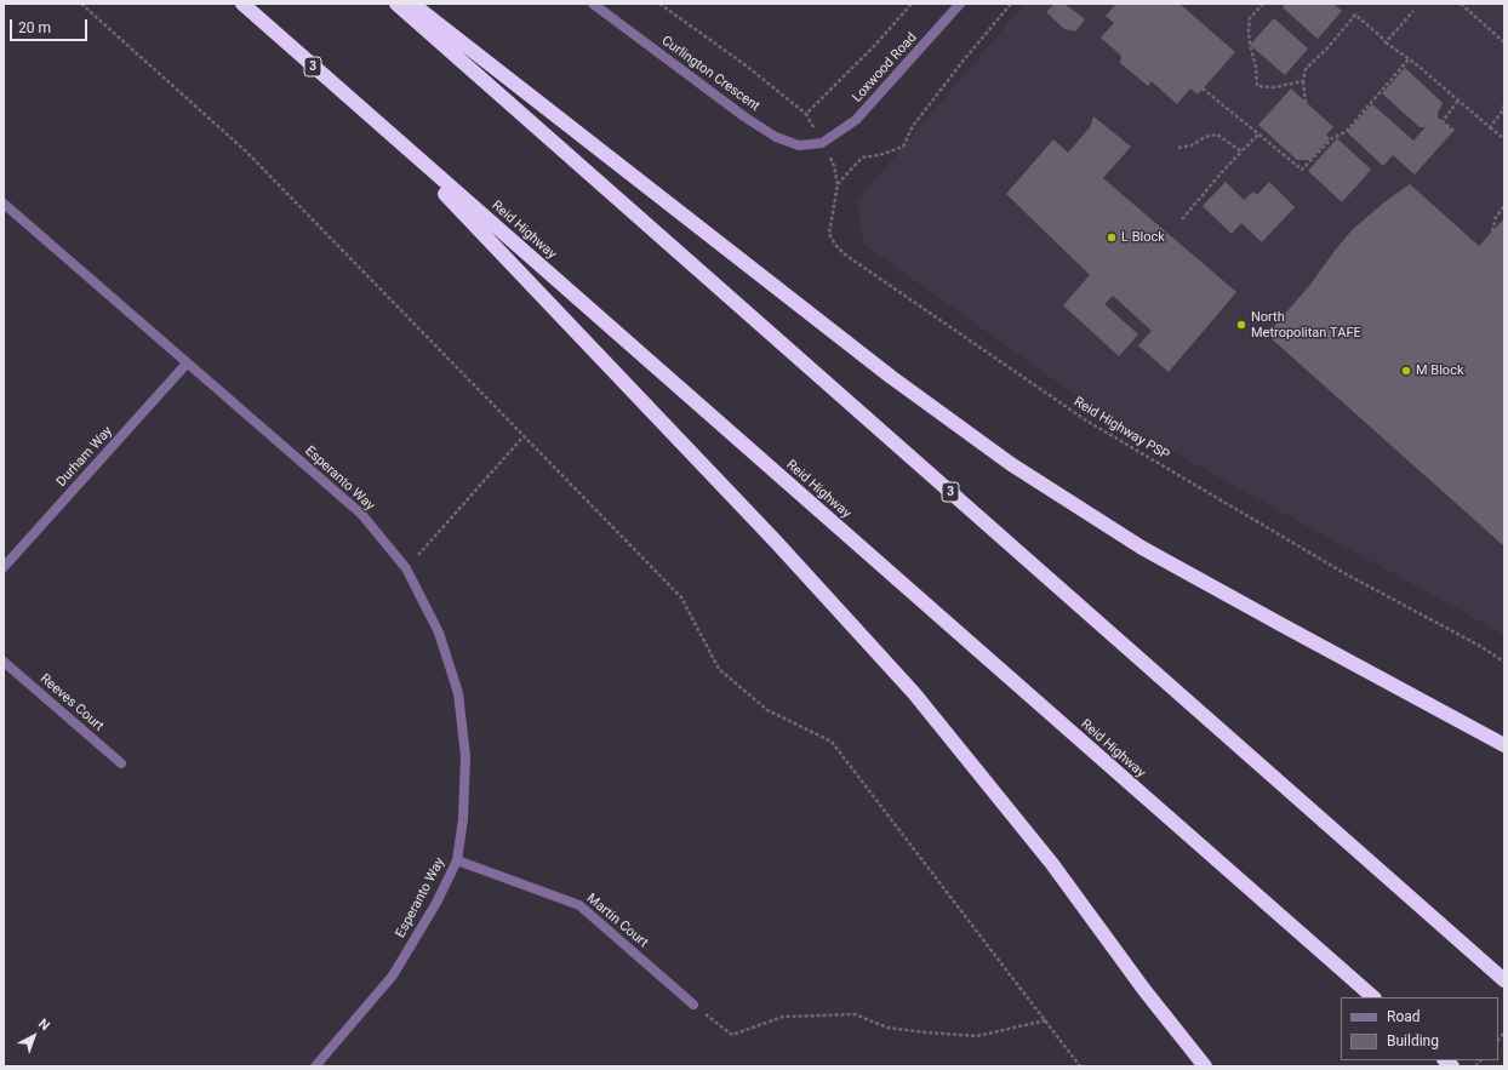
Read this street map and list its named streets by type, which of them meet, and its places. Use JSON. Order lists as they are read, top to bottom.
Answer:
{
  "streets": {
    "highway": ["3", "Reid Highway"],
    "street": [
      "Loxwood Road",
      "Curlington Crescent",
      "Durham Way",
      "Esperanto Way",
      "Reeves Court",
      "Martin Court"
    ],
    "path": ["Reid Highway PSP"]
  },
  "crossings": [
    ["Loxwood Road", "Curlington Crescent"],
    ["Loxwood Road", "Reid Highway PSP"],
    ["Curlington Crescent", "Reid Highway PSP"],
    ["Durham Way", "Esperanto Way"],
    ["Esperanto Way", "Martin Court"]
  ],
  "places": ["L Block", "North Metropolitan TAFE", "M Block"],
  "legend": ["Road", "Building"],
  "scale_bar": "20 m",
  "north": "top right"
}
